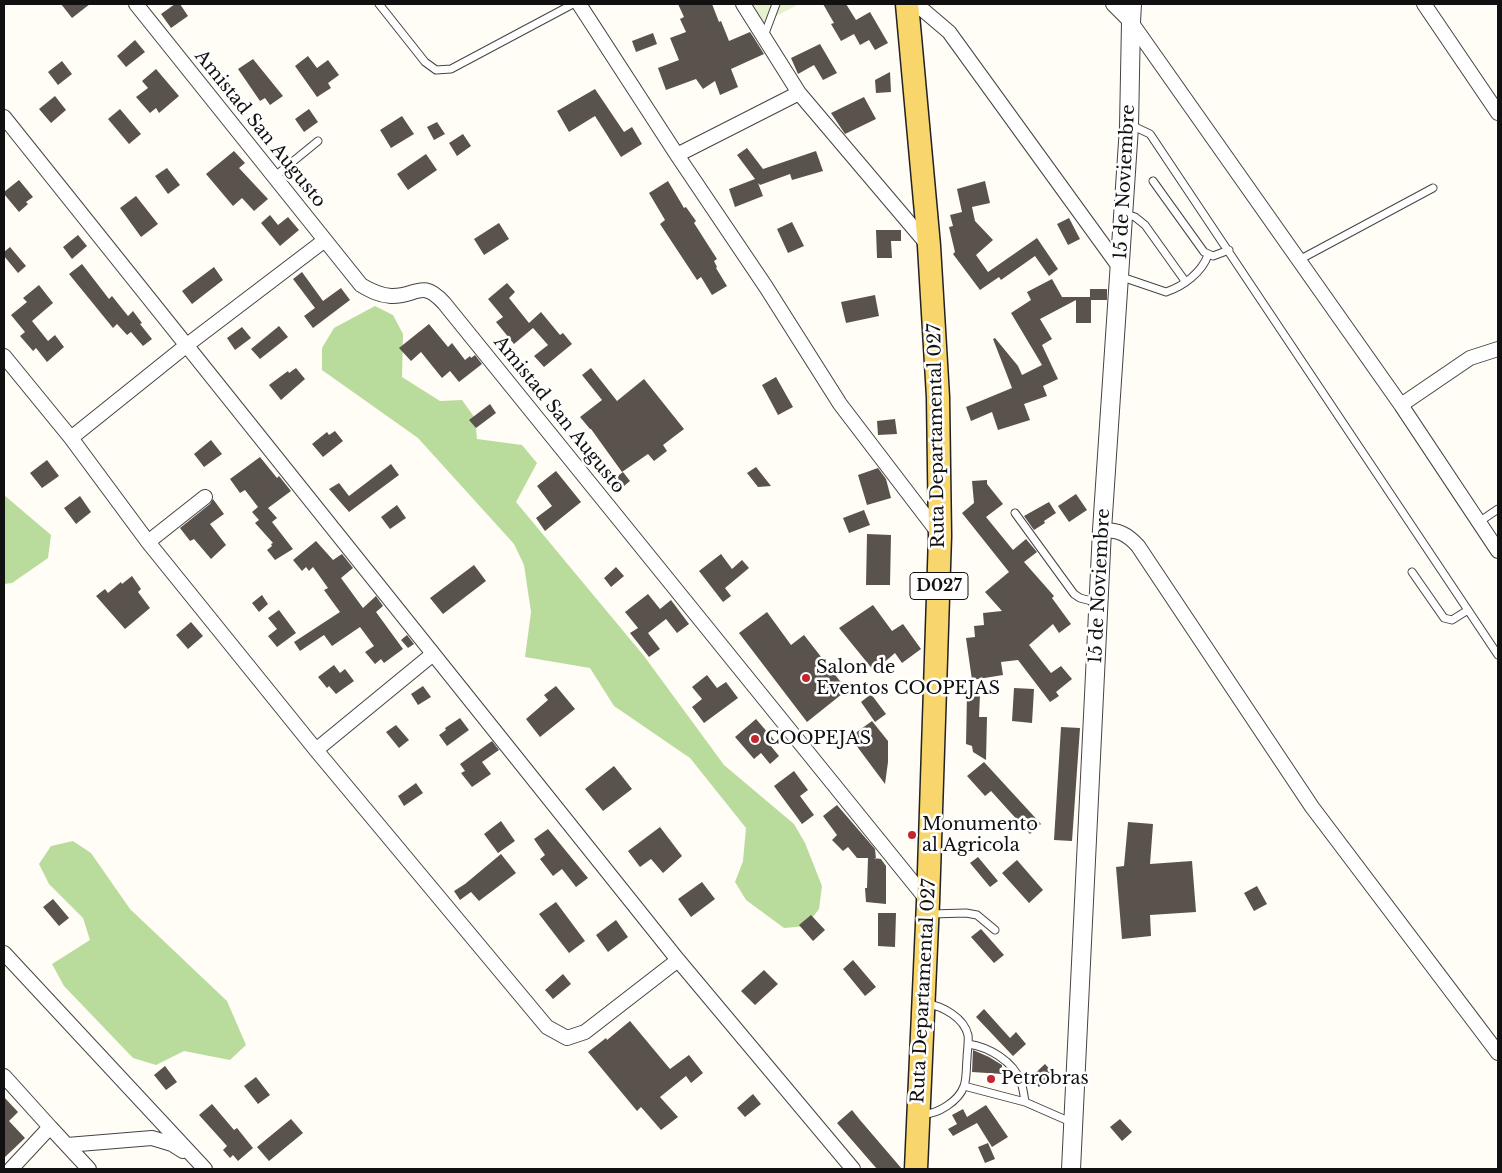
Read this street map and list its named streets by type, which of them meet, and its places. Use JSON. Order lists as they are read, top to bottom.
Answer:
{
  "streets": {
    "main road": ["Ruta Departamental 027", "D027"],
    "street": ["Amistad San Augusto", "15 de Noviembre"]
  },
  "crossings": [
    ["Amistad San Augusto", "Ruta Departamental 027"]
  ],
  "places": [
    "Salon de Eventos COOPEJAS",
    "COOPEJAS",
    "Monumento al Agricola",
    "Petrobras"
  ]
}
